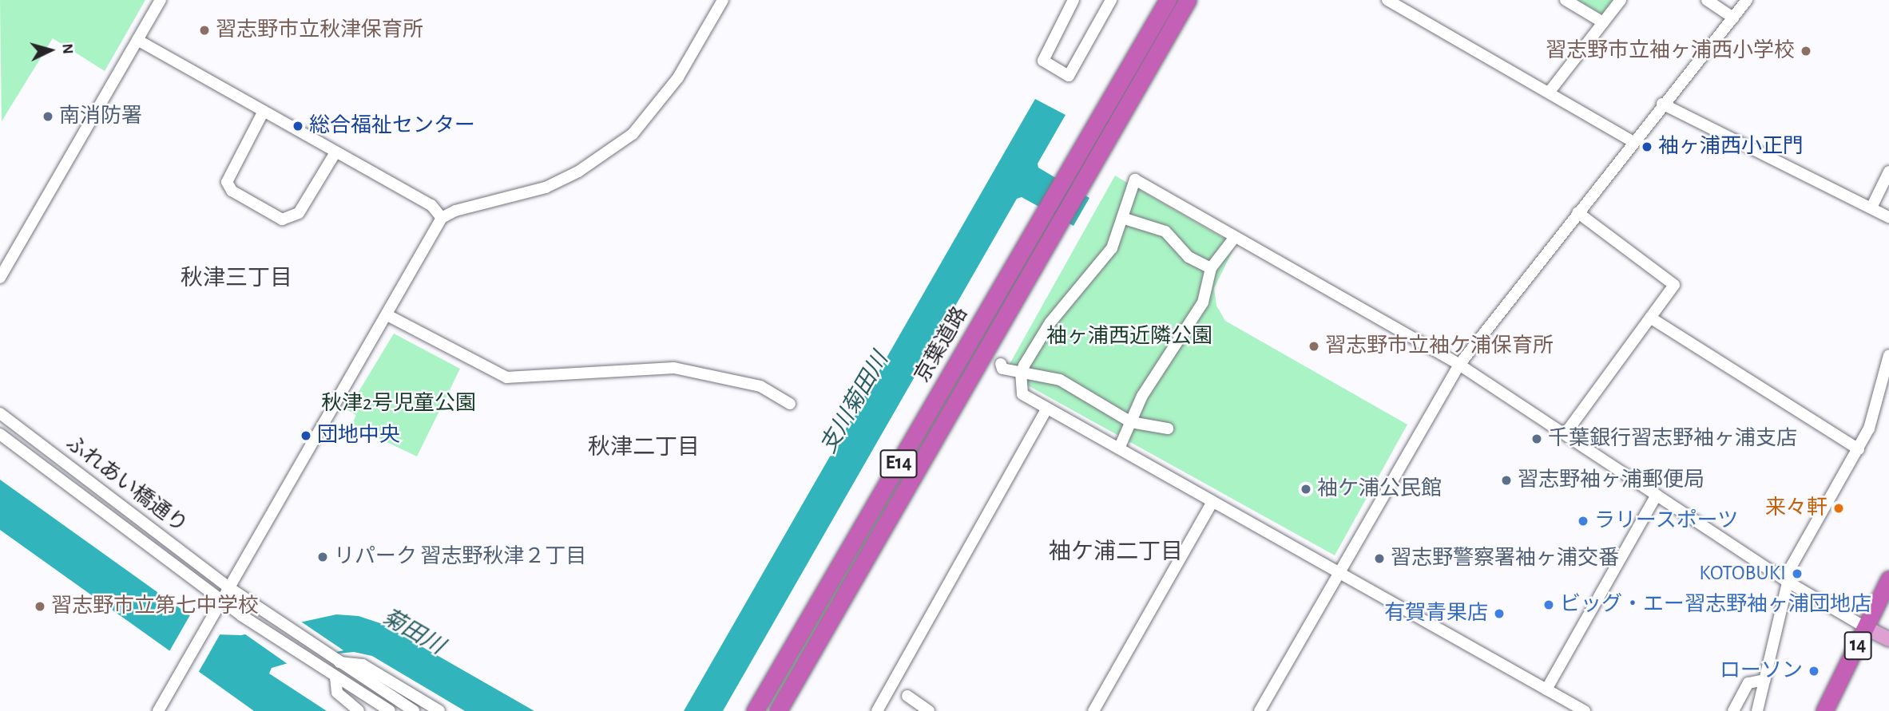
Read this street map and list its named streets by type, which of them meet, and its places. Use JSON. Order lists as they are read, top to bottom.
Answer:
{
  "streets": {
    "highway": ["京葉道路", "E14", "14"],
    "street": ["ふれあい橋通り"]
  },
  "districts": ["秋津三丁目", "秋津二丁目", "袖ケ浦二丁目"],
  "water": ["支川菊田川", "菊田川"],
  "parks": ["袖ヶ浦西近隣公園", "秋津2号児童公園"],
  "places": [
    "習志野市立秋津保育所",
    "習志野市立袖ヶ浦西小学校",
    "南消防署",
    "総合福祉センター",
    "袖ヶ浦西小正門",
    "習志野市立袖ケ浦保育所",
    "団地中央",
    "千葉銀行習志野袖ヶ浦支店",
    "習志野袖ヶ浦郵便局",
    "袖ケ浦公民館",
    "来々軒",
    "ラリースポーツ",
    "リパーク 習志野秋津２丁目",
    "習志野警察署袖ヶ浦交番",
    "KOTOBUKI",
    "ビッグ・エー習志野袖ヶ浦団地店",
    "習志野市立第七中学校",
    "有賀青果店",
    "ローソン"
  ],
  "north": "right"
}
